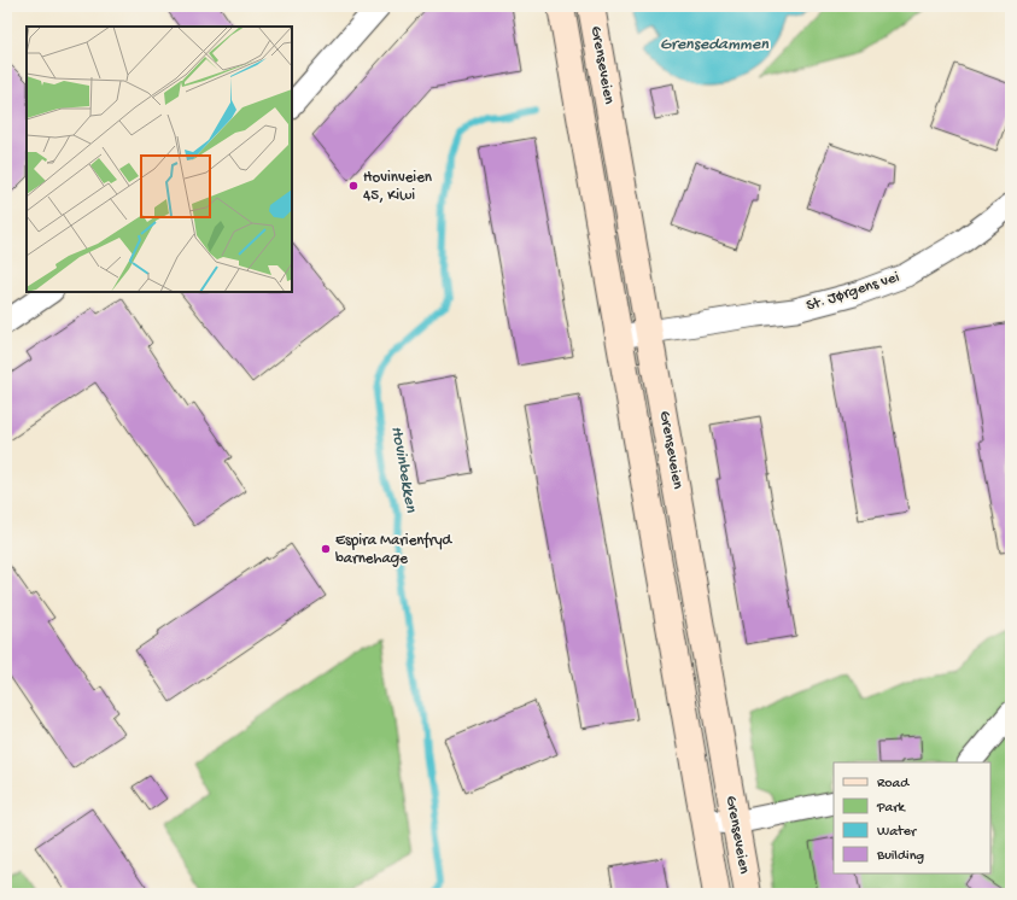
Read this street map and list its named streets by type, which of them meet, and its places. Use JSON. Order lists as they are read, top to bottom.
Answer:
{
  "streets": {
    "main road": ["Grenseveien"],
    "street": ["St. Jørgens vei"]
  },
  "crossings": [
    ["Grenseveien", "St. Jørgens vei"]
  ],
  "water": ["Grensedammen", "Hovinbekken"],
  "places": ["Hovinveien 45, Kiwi", "Espira Marienfryd barnehage"],
  "legend": [
    "Road",
    "Park",
    "Water",
    "Building"
  ]
}
